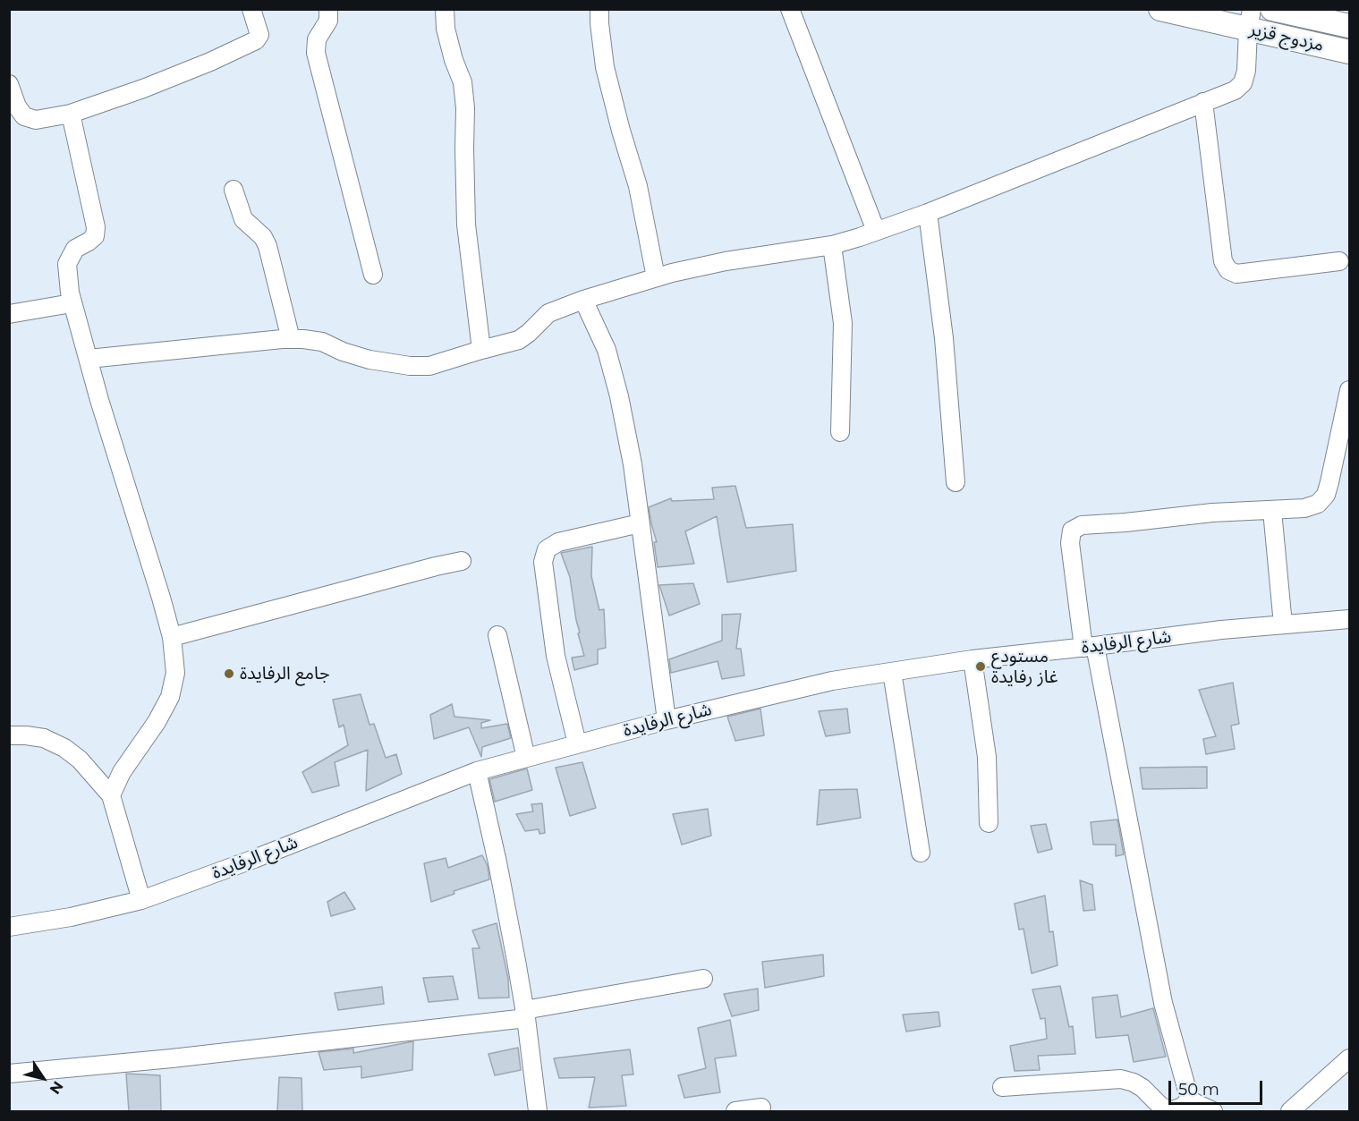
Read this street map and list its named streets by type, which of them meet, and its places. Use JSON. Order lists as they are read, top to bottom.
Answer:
{
  "streets": {
    "main road": ["مزدوج قزير"],
    "street": ["شارع الرفايدة"]
  },
  "places": ["مستودع غاز رفايدة", "جامع الرفايدة"],
  "scale_bar": "50 m",
  "north": "bottom right"
}
